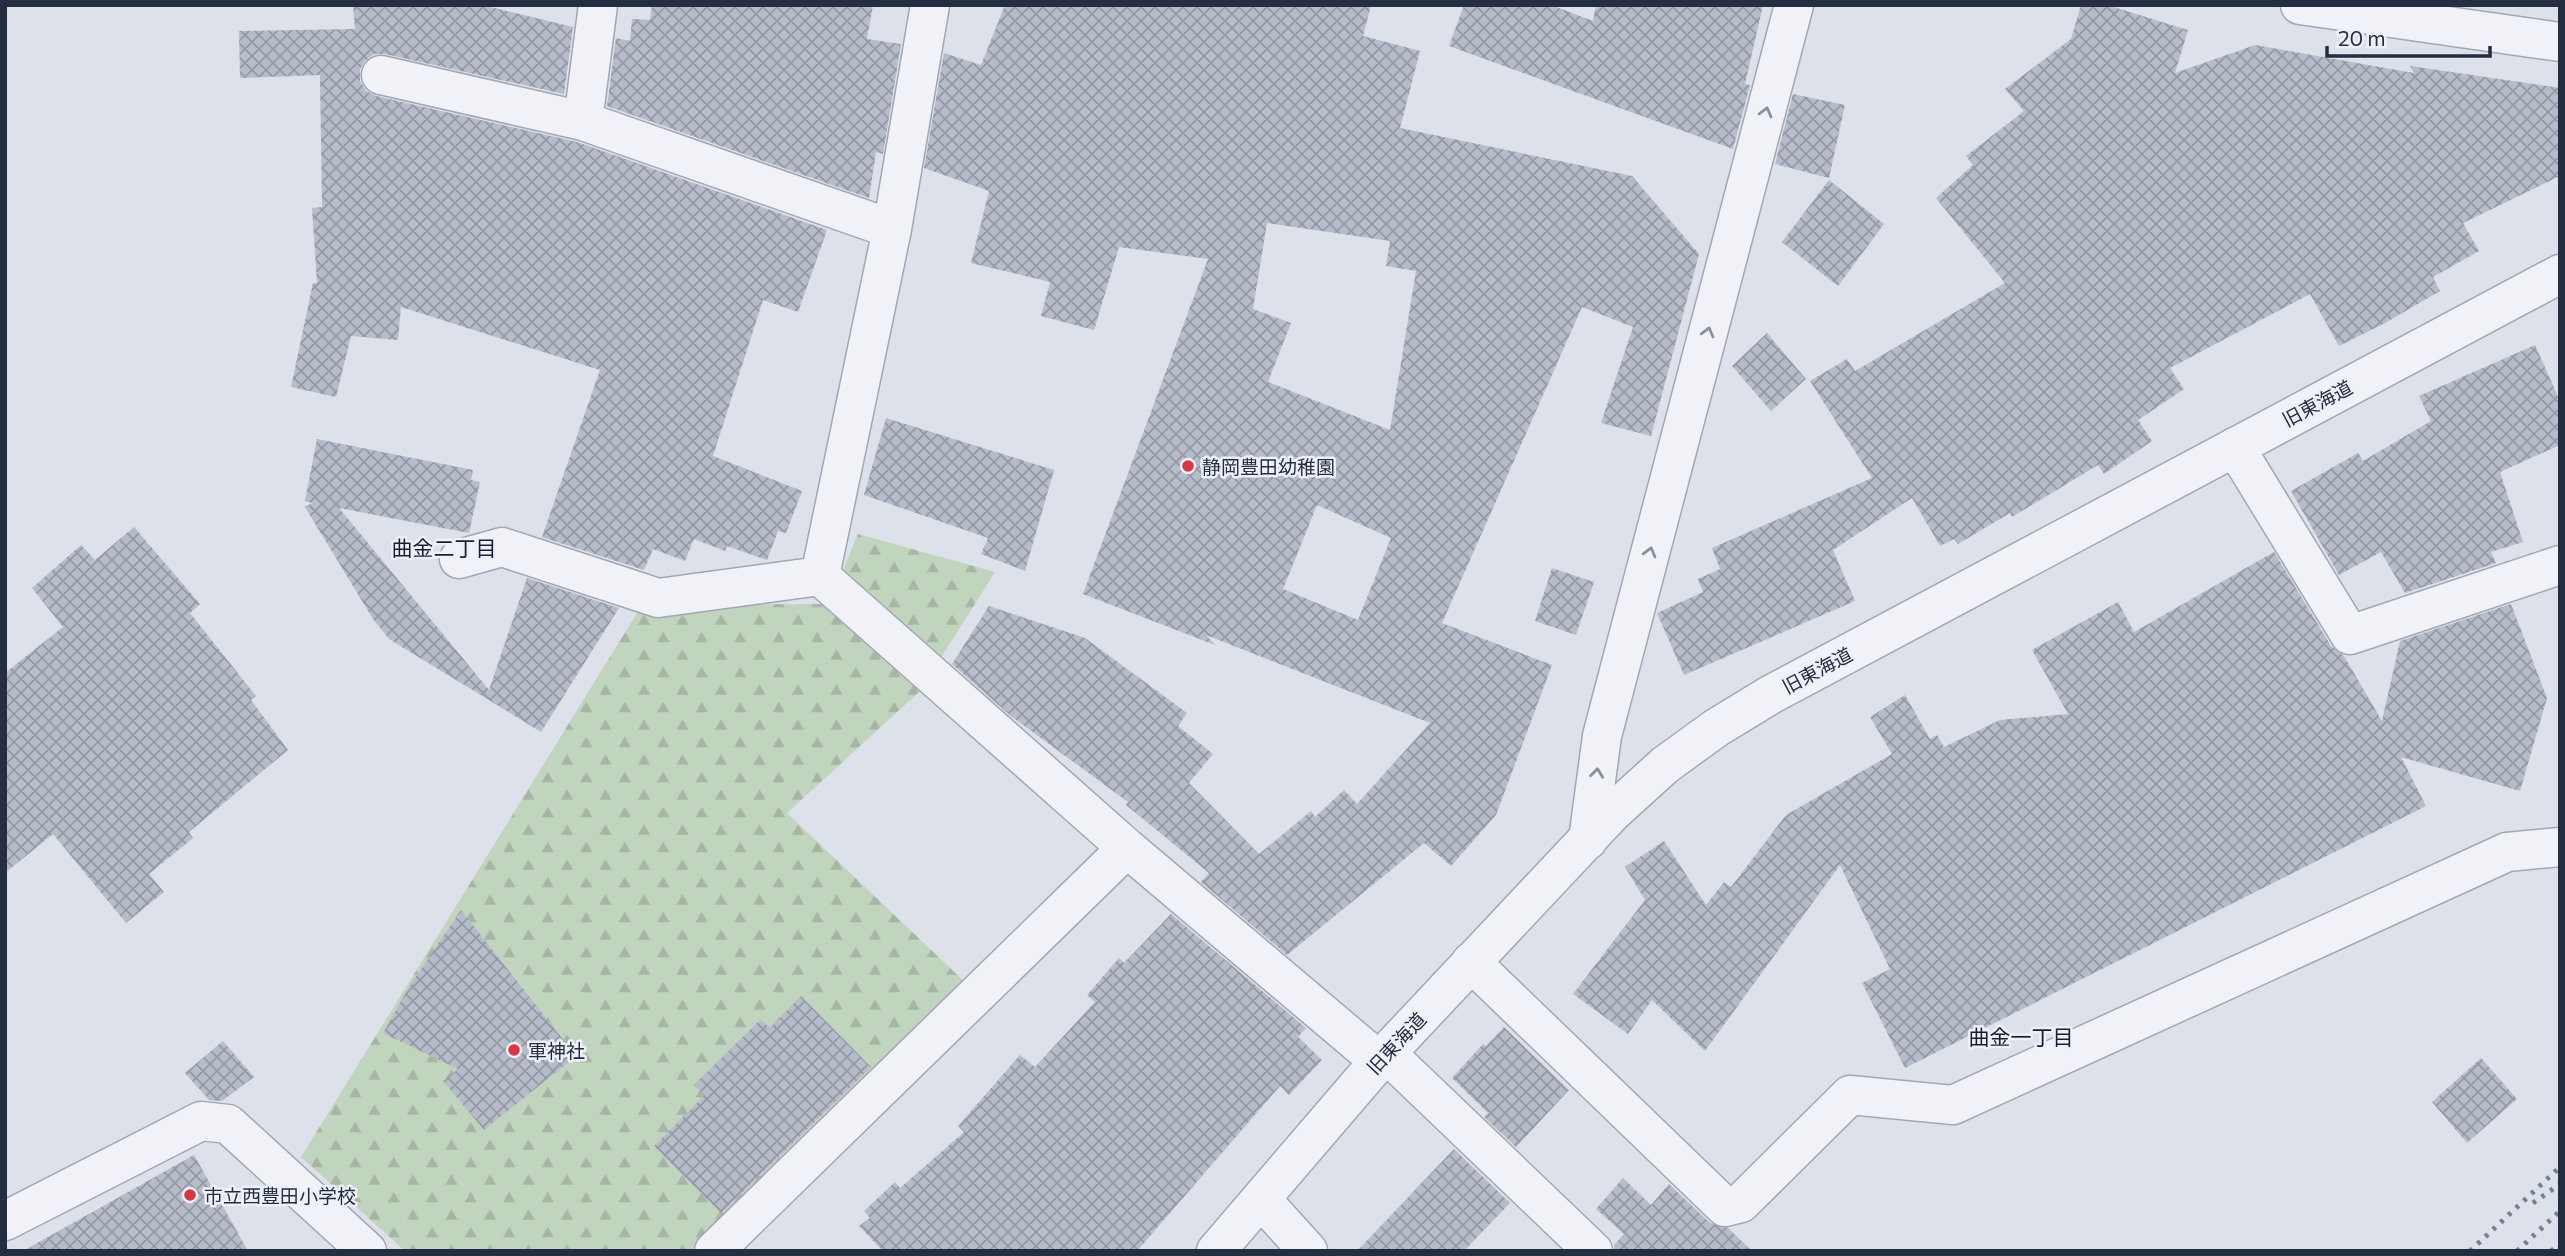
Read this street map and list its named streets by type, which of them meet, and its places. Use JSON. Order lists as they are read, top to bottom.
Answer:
{
  "streets": {
    "street": ["旧東海道"]
  },
  "districts": ["曲金二丁目", "曲金一丁目"],
  "places": ["静岡豊田幼稚園", "軍神社", "市立西豊田小学校"],
  "scale_bar": "20 m"
}
